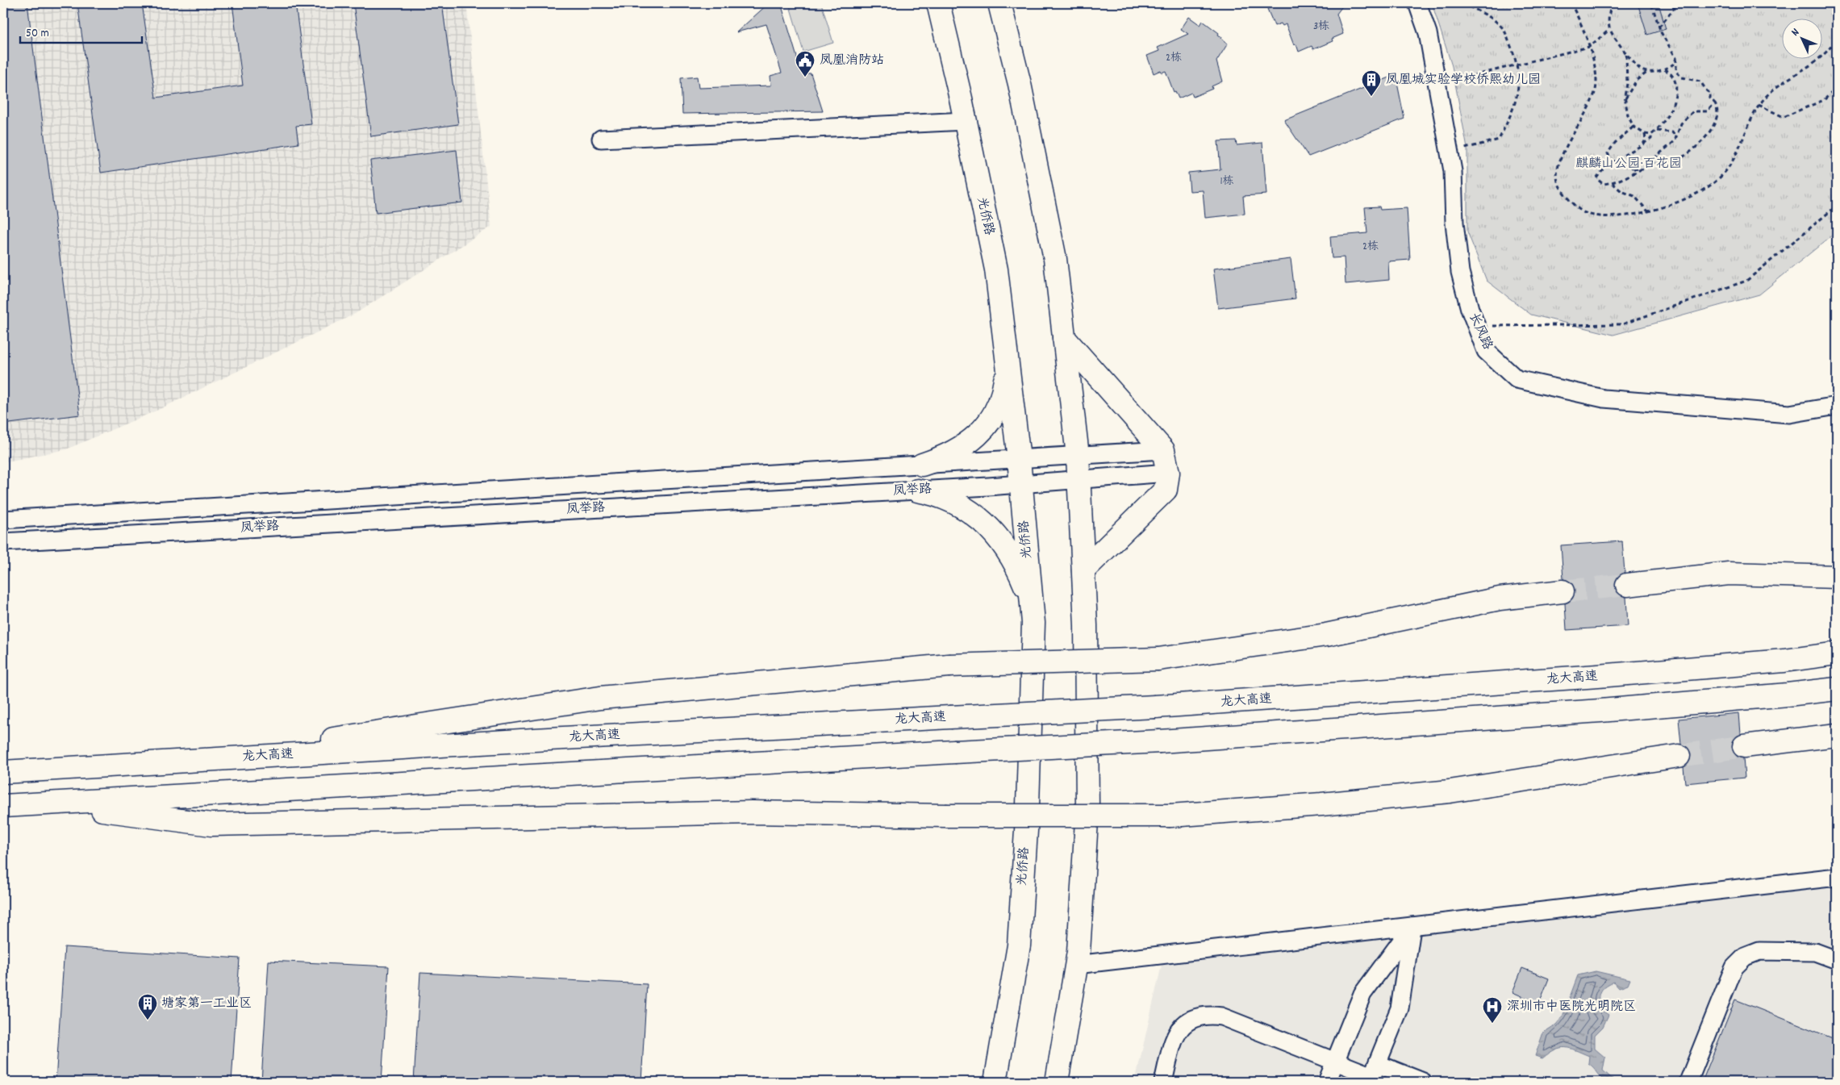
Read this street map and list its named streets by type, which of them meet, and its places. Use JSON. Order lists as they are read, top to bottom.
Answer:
{
  "streets": {
    "main road": ["光侨路", "龙大高速"],
    "street": ["长风路", "凤举路"]
  },
  "crossings": [
    ["光侨路", "凤举路"]
  ],
  "parks": ["麒麟山公园·百花园"],
  "places": {
    "public building": ["凤凰消防站"],
    "building": ["凤凰城实验学校侨熙幼儿园", "塘家第一工业区"],
    "hospital": ["深圳市中医院光明院区"]
  },
  "house_numbers": [
    "3栋",
    "2栋",
    "1栋",
    "2栋"
  ],
  "scale_bar": "50 m",
  "north": "top left"
}
